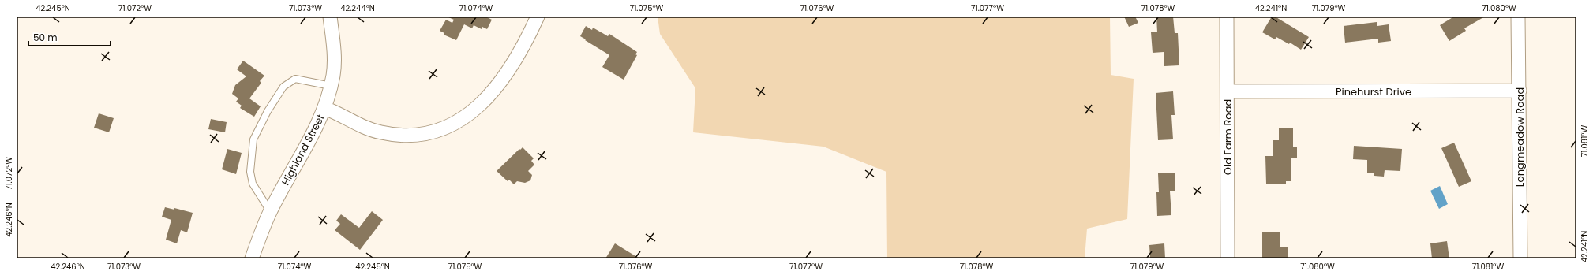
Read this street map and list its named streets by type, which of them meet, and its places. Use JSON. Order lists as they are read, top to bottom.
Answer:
{
  "streets": {
    "street": [
      "Pinehurst Drive",
      "Old Farm Road",
      "Longmeadow Road",
      "Highland Street"
    ]
  },
  "crossings": [
    ["Pinehurst Drive", "Old Farm Road"],
    ["Pinehurst Drive", "Longmeadow Road"]
  ],
  "scale_bar": "50 m",
  "coordinates": [
    "42.245°N",
    "71.072°W",
    "71.073°W",
    "42.244°N",
    "71.074°W",
    "71.075°W",
    "71.076°W",
    "71.077°W",
    "71.078°W",
    "42.241°N",
    "71.079°W",
    "71.080°W",
    "71.081°W",
    "42.246°N"
  ]
}
